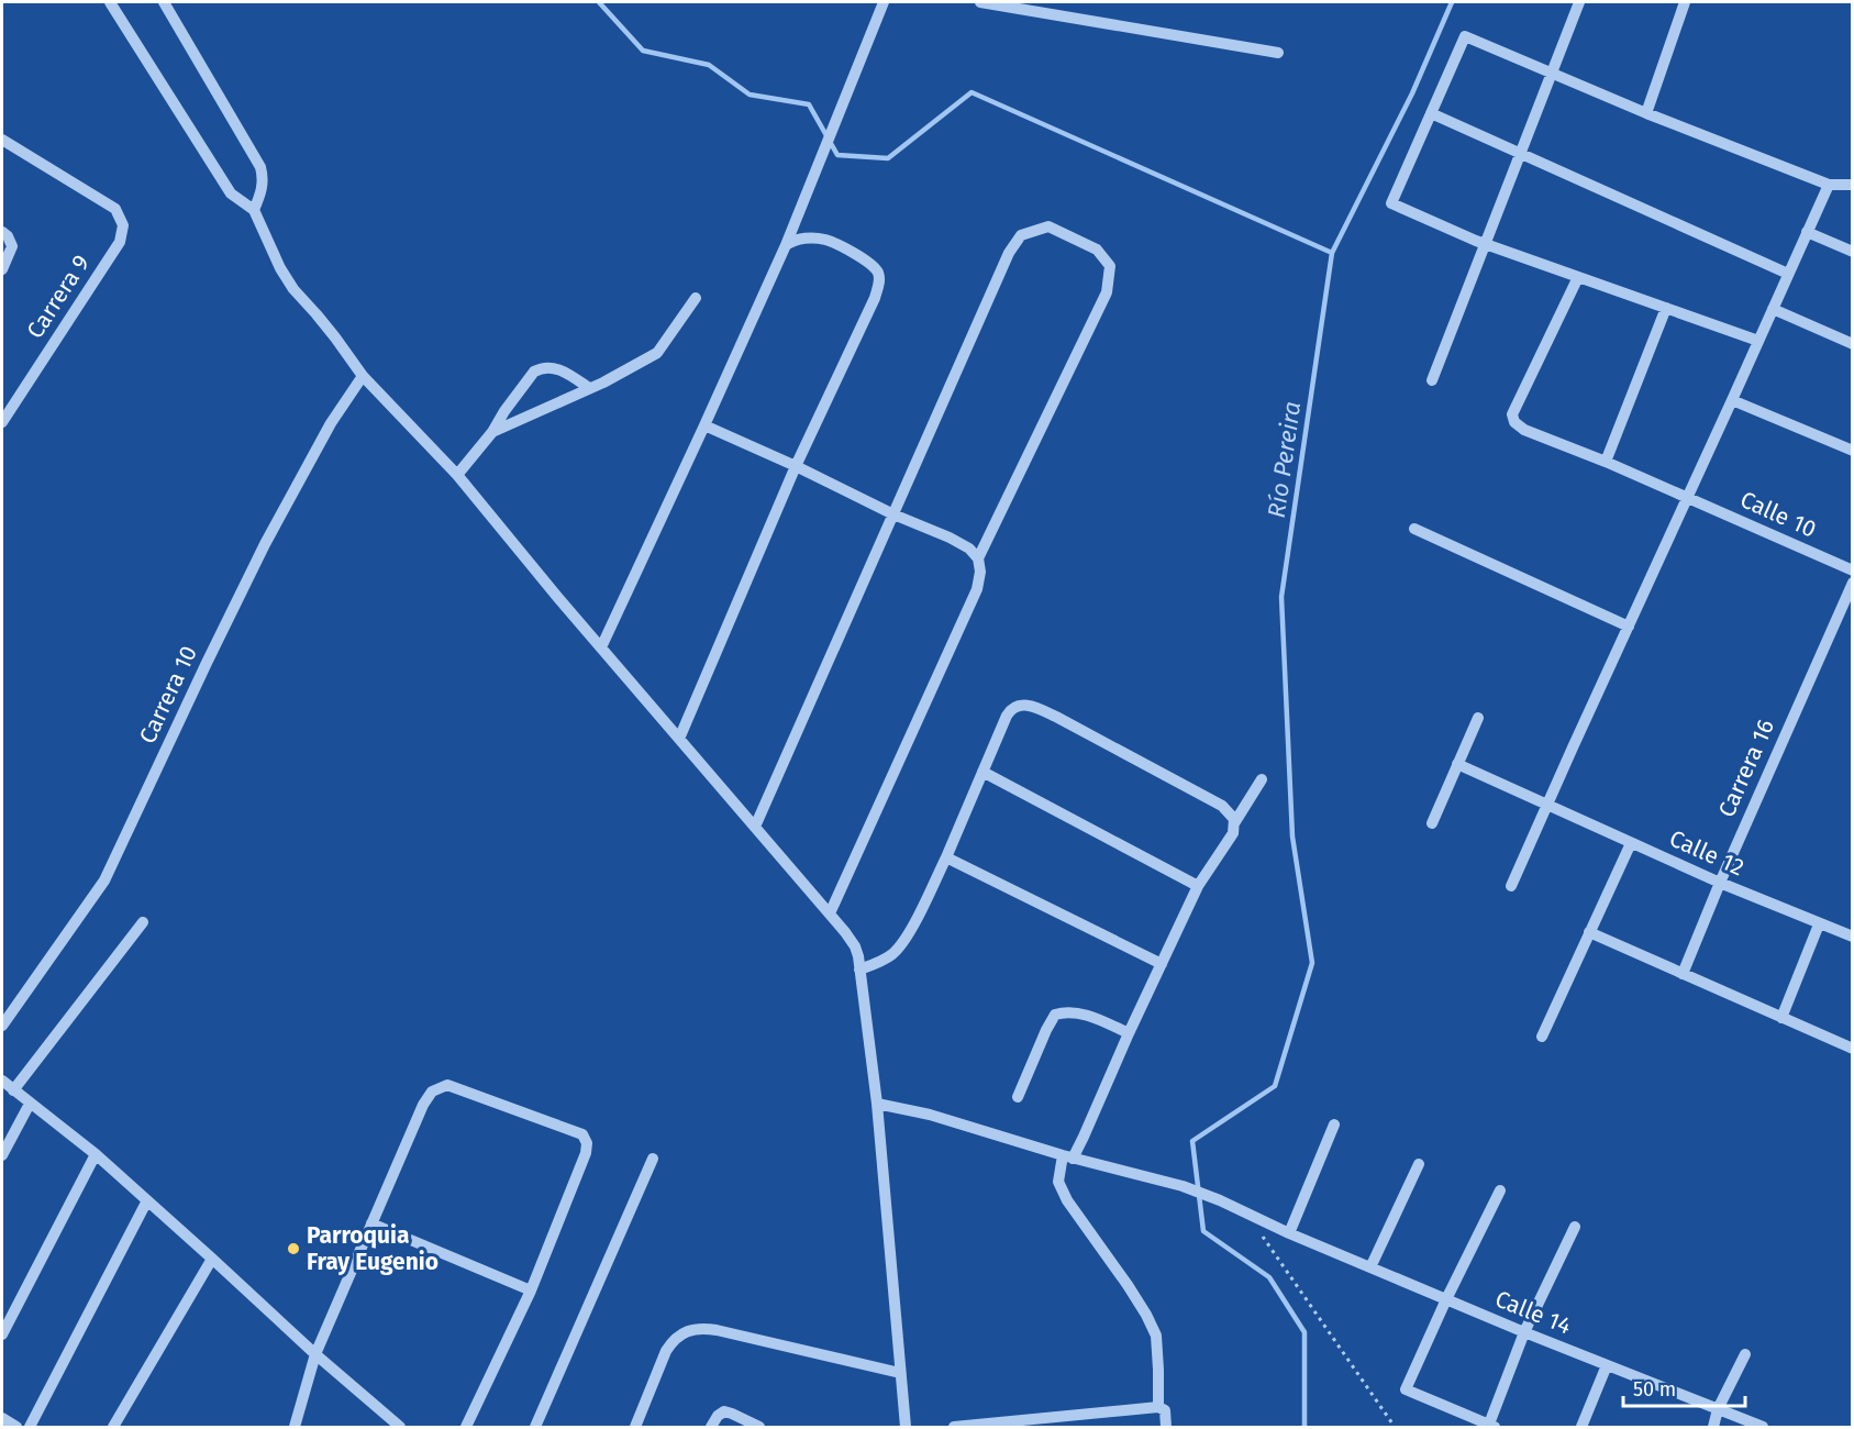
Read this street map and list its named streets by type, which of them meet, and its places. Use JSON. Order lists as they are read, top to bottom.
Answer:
{
  "streets": {
    "street": [
      "Carrera 9",
      "Calle 10",
      "Carrera 10",
      "Carrera 16",
      "Calle 12",
      "Calle 14"
    ]
  },
  "crossings": [
    ["Carrera 16", "Calle 12"]
  ],
  "water": ["Río Pereira"],
  "places": ["Parroquia Fray Eugenio"],
  "scale_bar": "50 m"
}
